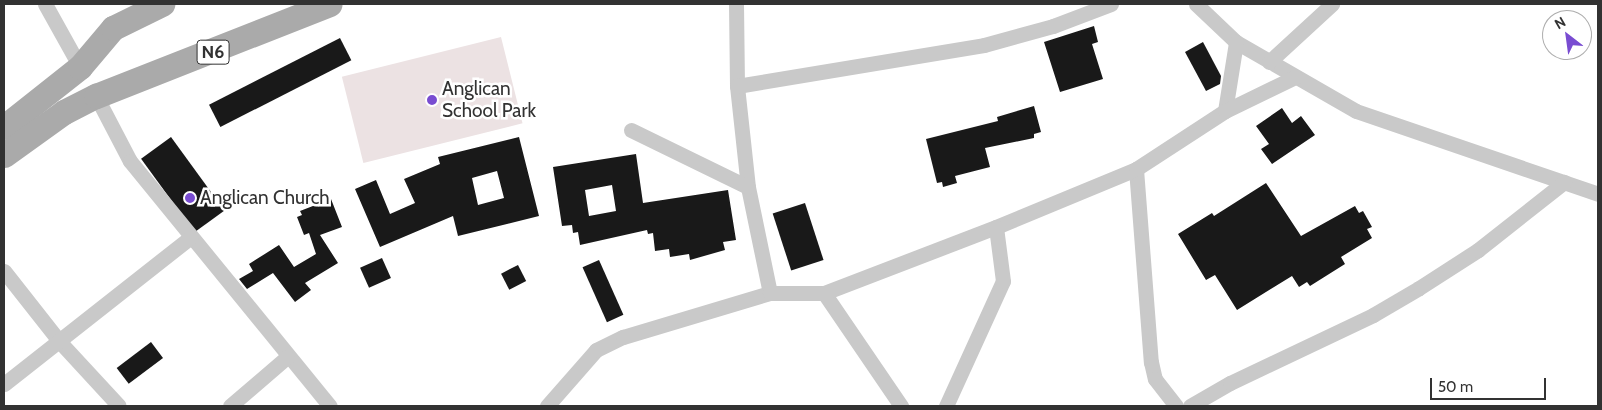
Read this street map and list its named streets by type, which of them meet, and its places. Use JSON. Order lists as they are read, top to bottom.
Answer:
{
  "streets": {
    "main road": ["N6"]
  },
  "places": ["Anglican School Park", "Anglican Church"],
  "scale_bar": "50 m",
  "north": "top left"
}
